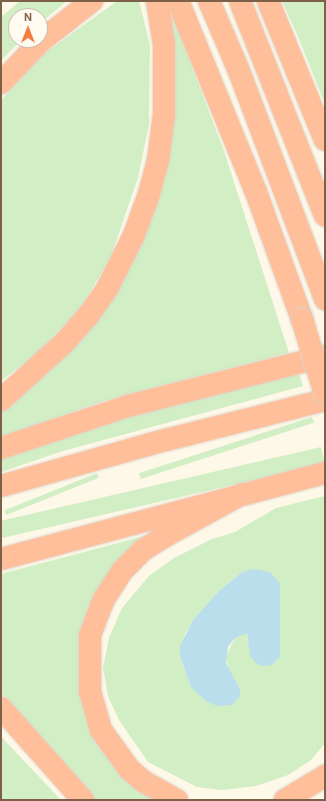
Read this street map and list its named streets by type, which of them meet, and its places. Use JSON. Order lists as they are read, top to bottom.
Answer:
{
  "north": "top"
}
